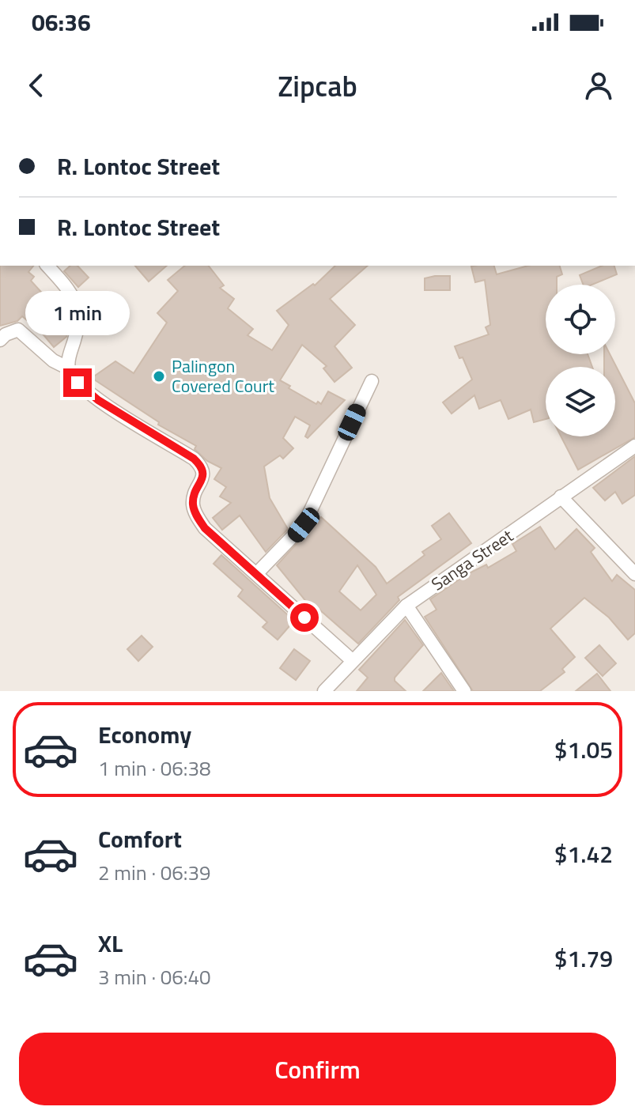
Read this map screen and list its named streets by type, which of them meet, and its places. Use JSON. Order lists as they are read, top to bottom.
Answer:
{
  "streets": {
    "street": ["Sanga Street"]
  },
  "places": ["Palingon Covered Court"],
  "page": {
    "status": "06:36",
    "header": "Zipcab",
    "banner": ["R. Lontoc Street", "R. Lontoc Street"],
    "bubble": "1 min",
    "list": [
      {
        "name": "Economy",
        "note": "1 min · 06:38",
        "value": "$1.05"
      },
      {
        "name": "Comfort",
        "note": "2 min · 06:39",
        "value": "$1.42"
      },
      {
        "name": "XL",
        "note": "3 min · 06:40",
        "value": "$1.79"
      }
    ],
    "buttons": "Confirm"
  }
}
